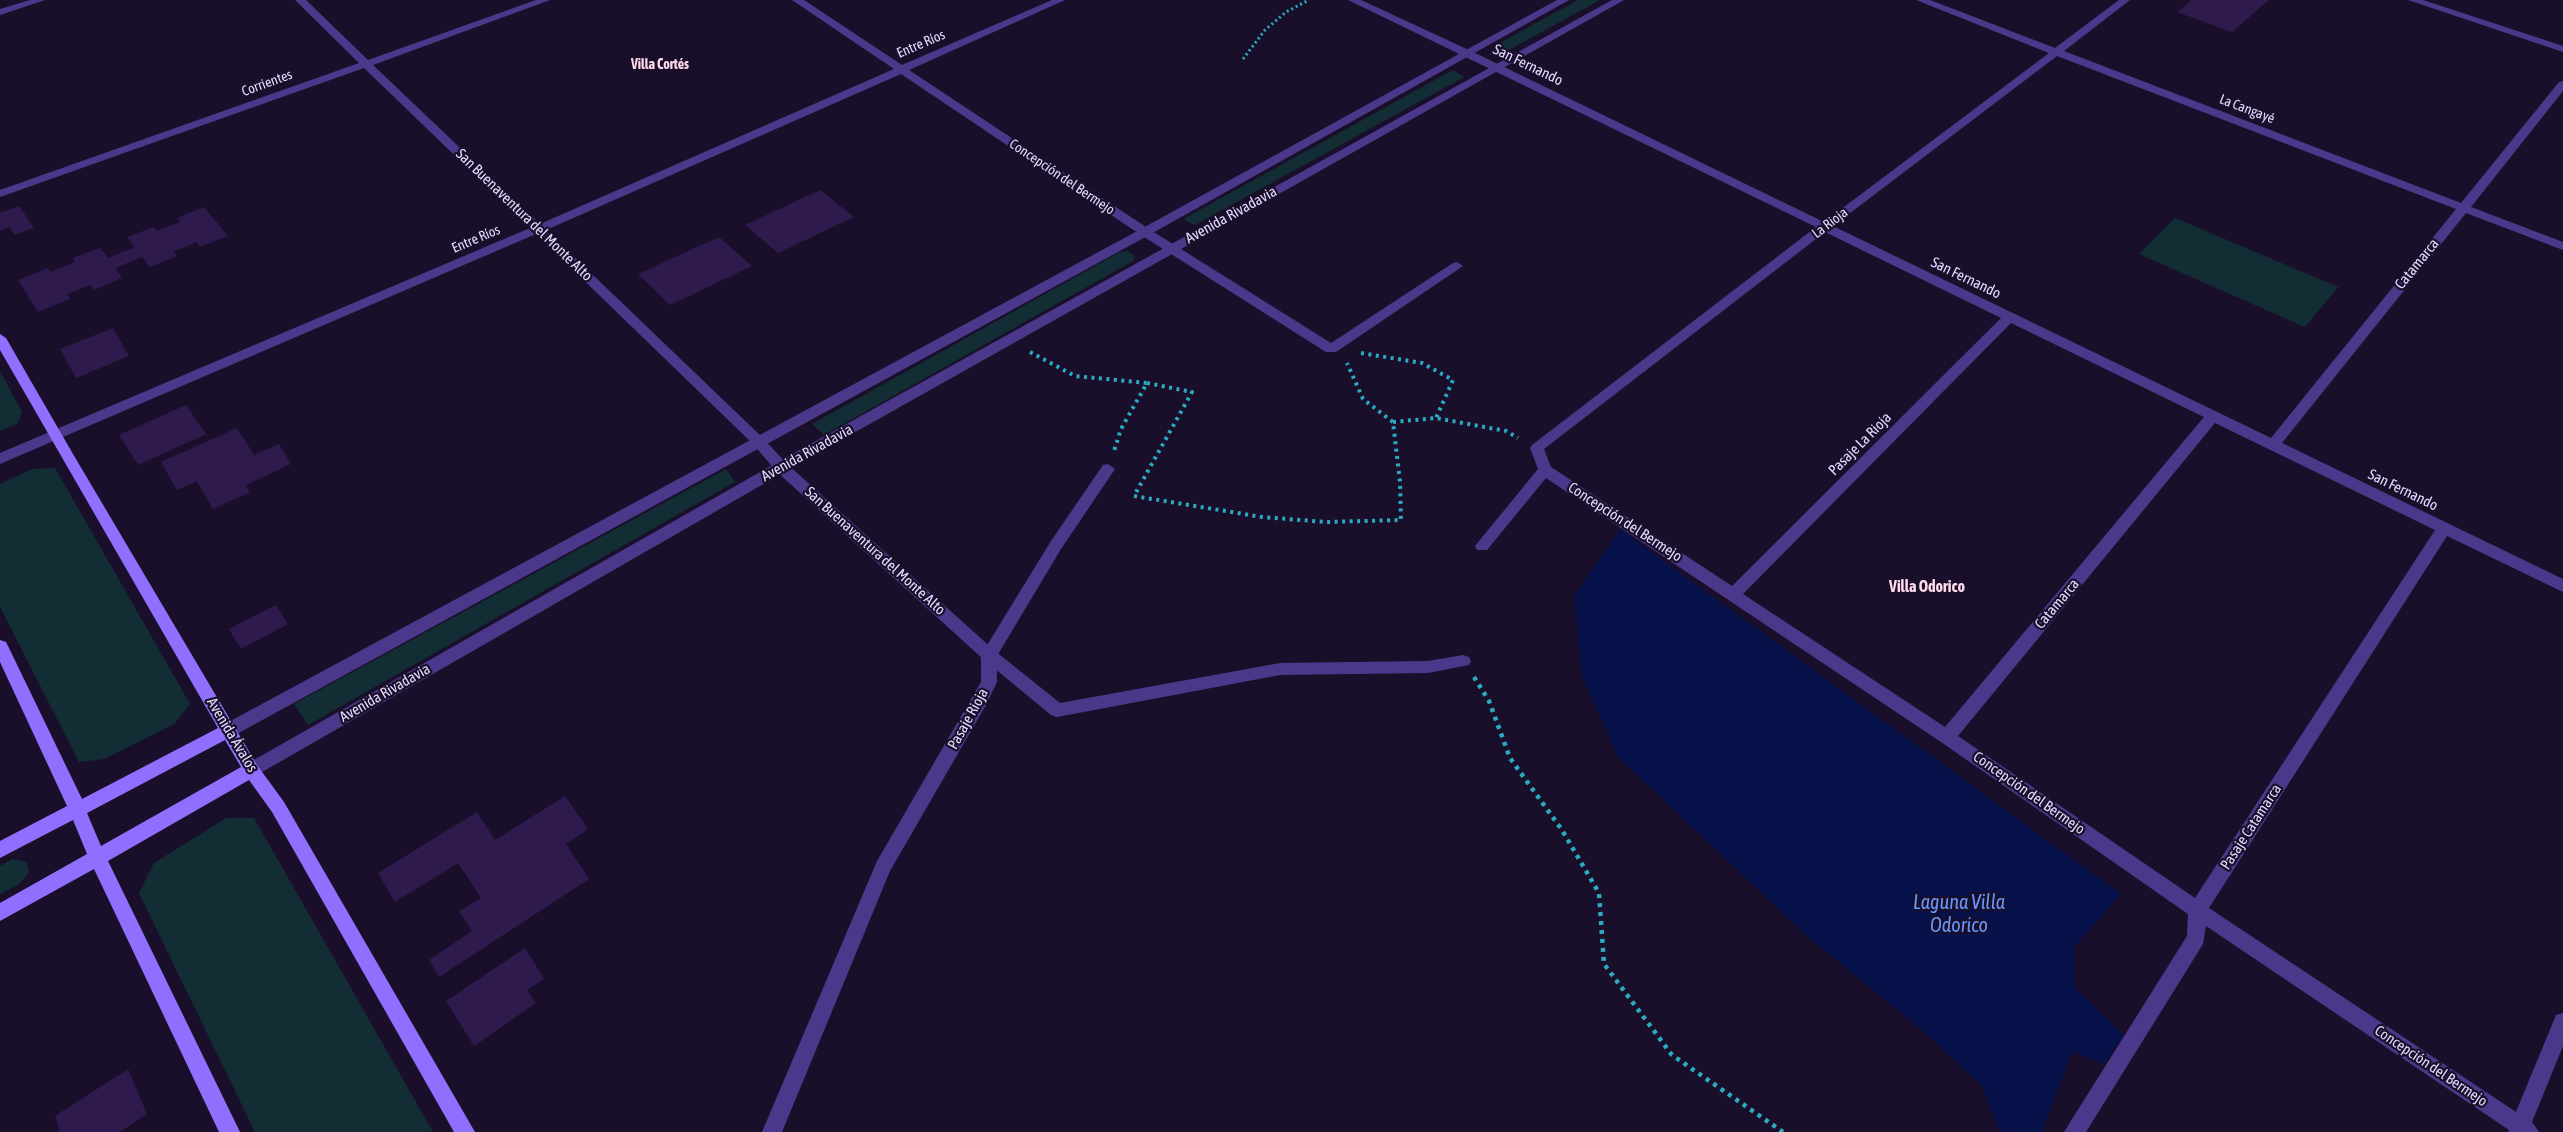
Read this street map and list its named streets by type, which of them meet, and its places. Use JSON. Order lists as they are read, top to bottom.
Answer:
{
  "streets": {
    "main road": ["Avenida Rivadavia", "Avenida Ávalos"],
    "street": [
      "Entre Ríos",
      "San Fernando",
      "Corrientes",
      "La Cangayé",
      "Concepción del Bermejo",
      "San Buenaventura del Monte Alto",
      "La Rioja",
      "Catamarca",
      "Pasaje La Rioja",
      "Pasaje Rioja",
      "Pasaje Catamarca"
    ]
  },
  "crossings": [
    ["Entre Ríos", "Concepción del Bermejo"],
    ["Entre Ríos", "San Buenaventura del Monte Alto"],
    ["Entre Ríos", "Avenida Ávalos"],
    ["San Fernando", "Avenida Rivadavia"],
    ["San Fernando", "La Rioja"],
    ["San Fernando", "Catamarca"],
    ["San Fernando", "Pasaje La Rioja"],
    ["San Fernando", "Pasaje Catamarca"],
    ["Corrientes", "San Buenaventura del Monte Alto"],
    ["La Cangayé", "La Rioja"],
    ["La Cangayé", "Catamarca"],
    ["Concepción del Bermejo", "Avenida Rivadavia"],
    ["Concepción del Bermejo", "Catamarca"],
    ["Concepción del Bermejo", "Pasaje La Rioja"],
    ["Concepción del Bermejo", "Pasaje Catamarca"],
    ["San Buenaventura del Monte Alto", "Avenida Rivadavia"],
    ["San Buenaventura del Monte Alto", "Pasaje Rioja"],
    ["Avenida Rivadavia", "Avenida Ávalos"]
  ],
  "districts": ["Villa Cortés", "Villa Odorico"],
  "water": ["Laguna Villa Odorico"]
}
